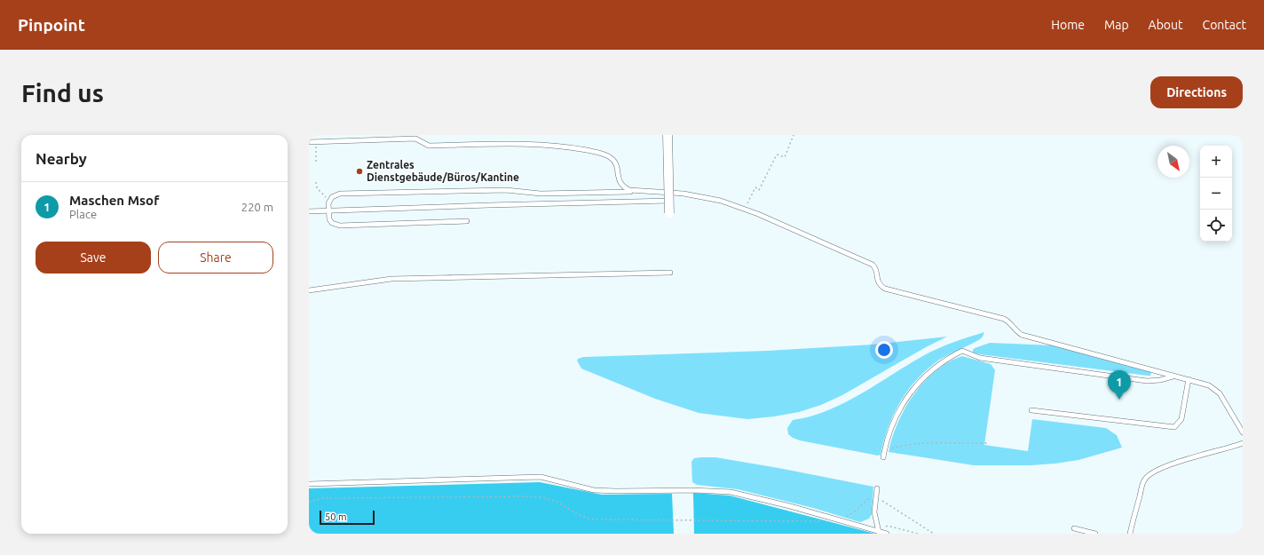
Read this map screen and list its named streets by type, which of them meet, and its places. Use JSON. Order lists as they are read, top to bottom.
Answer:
{
  "places": ["Zentrales Dienstgebäude/Büros/Kantine"],
  "scale_bar": "50 m",
  "north": "bottom right",
  "page": {
    "header": "Pinpoint",
    "nav": [
      "Home",
      "Map",
      "About",
      "Contact"
    ],
    "buttons": [
      "Directions",
      ["Save", "Share"]
    ],
    "title": "Find us",
    "heading": "Nearby",
    "map_buttons": ["+", "−"],
    "list": [
      {
        "mark": "1",
        "name": "Maschen Msof",
        "note": "Place",
        "value": "220 m"
      }
    ],
    "pins": "1",
    "scale": "50 m"
  }
}
